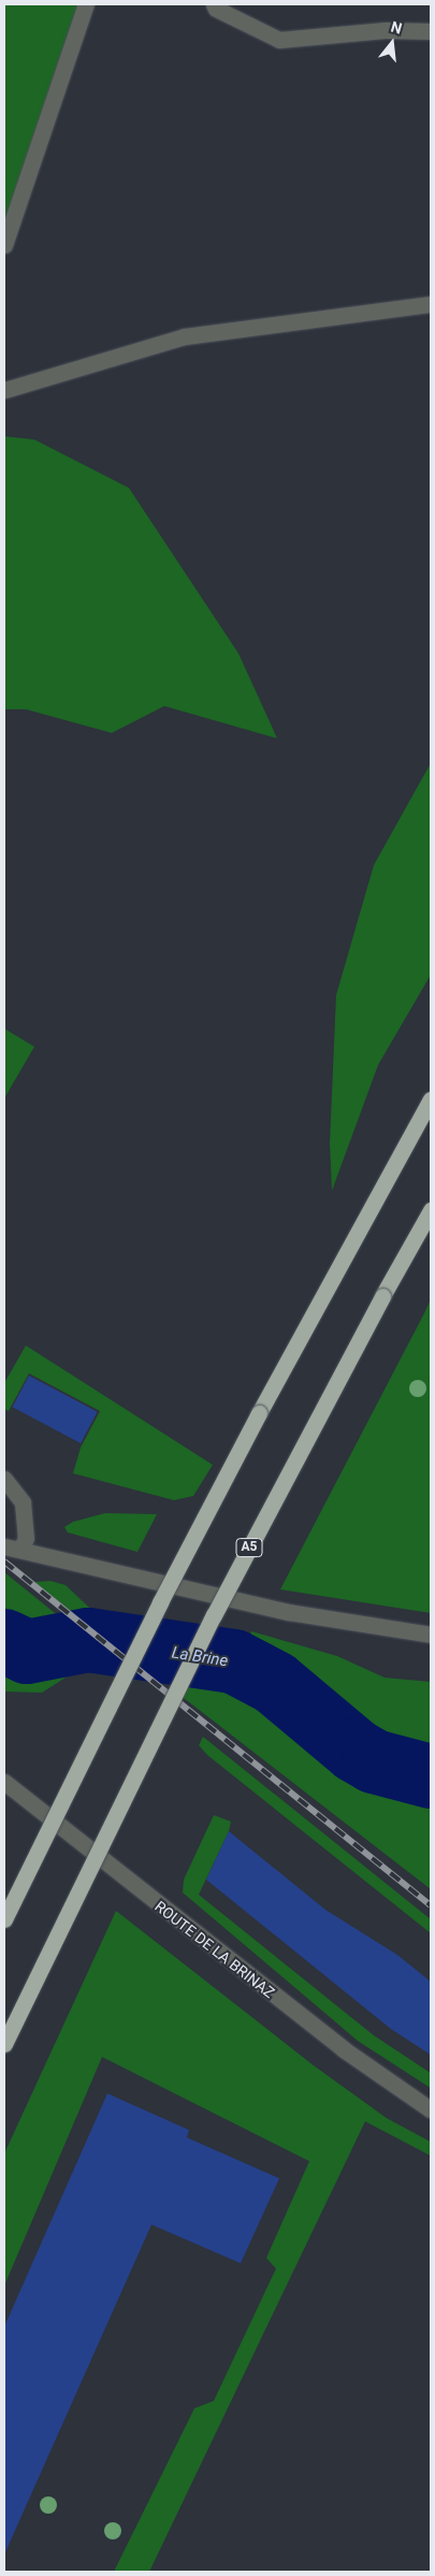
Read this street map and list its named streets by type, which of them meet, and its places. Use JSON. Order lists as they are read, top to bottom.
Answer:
{
  "streets": {
    "highway": ["A5"],
    "street": ["ROUTE DE LA BRINAZ"]
  },
  "water": ["La Brine"],
  "north": "top"
}
